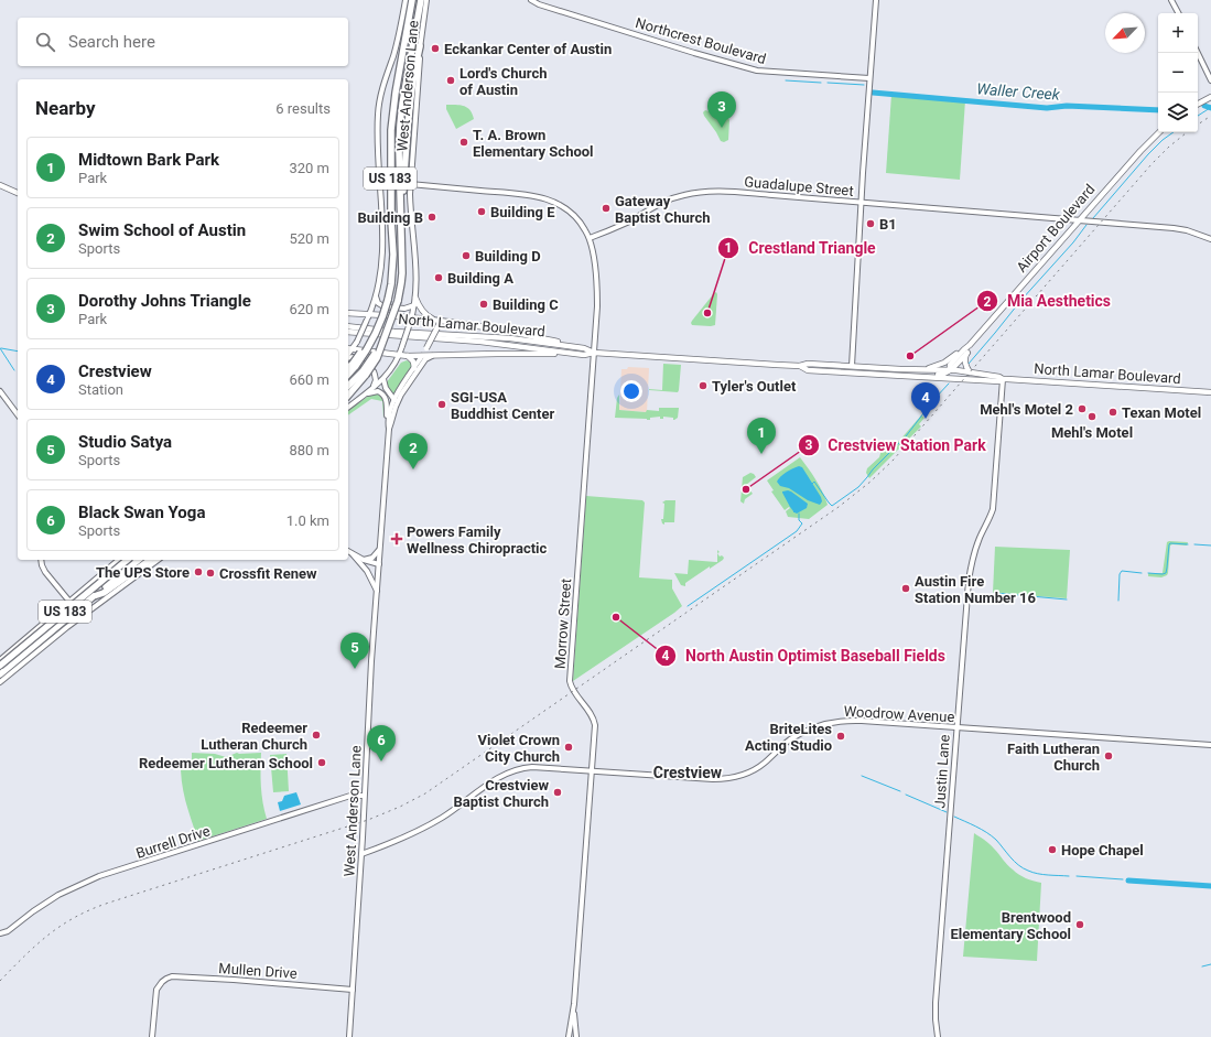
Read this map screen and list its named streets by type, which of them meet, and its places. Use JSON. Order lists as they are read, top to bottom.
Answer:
{
  "streets": {
    "highway": ["US 183"],
    "main road": ["Airport Boulevard", "North Lamar Boulevard"],
    "street": [
      "Northcrest Boulevard",
      "West Anderson Lane",
      "Guadalupe Street",
      "Morrow Street",
      "Woodrow Avenue",
      "Justin Lane",
      "Burrell Drive",
      "Mullen Drive"
    ]
  },
  "crossings": [
    ["West Anderson Lane", "US 183"],
    ["West Anderson Lane", "Woodrow Avenue"],
    ["West Anderson Lane", "Burrell Drive"],
    ["West Anderson Lane", "Mullen Drive"],
    ["Guadalupe Street", "Airport Boulevard"],
    ["Guadalupe Street", "Morrow Street"],
    ["Airport Boulevard", "North Lamar Boulevard"],
    ["North Lamar Boulevard", "Morrow Street"],
    ["North Lamar Boulevard", "Justin Lane"],
    ["Morrow Street", "Woodrow Avenue"],
    ["Woodrow Avenue", "Justin Lane"]
  ],
  "districts": ["Crestview"],
  "water": ["Waller Creek"],
  "places": {
    "other": [
      "Eckankar Center of Austin",
      "Lord's Church of Austin",
      "T. A. Brown Elementary School",
      "Gateway Baptist Church",
      "Building E",
      "Building B",
      "B1",
      "Building D",
      "Building A",
      "Building C",
      "Crestland Triangle",
      "Mia Aesthetics",
      "Tyler's Outlet",
      "SGI-USA Buddhist Center",
      "Mehl's Motel 2",
      "Texan Motel",
      "Mehl's Motel",
      "Crestview Station Park",
      "The UPS Store",
      "Crossfit Renew",
      "Austin Fire Station Number 16",
      "North Austin Optimist Baseball Fields",
      "Redeemer Lutheran Church",
      "BriteLites Acting Studio",
      "Violet Crown City Church",
      "Faith Lutheran Church",
      "Redeemer Lutheran School",
      "Crestview Baptist Church",
      "Hope Chapel",
      "Brentwood Elementary School"
    ],
    "health": ["Powers Family Wellness Chiropractic"]
  },
  "north": "bottom left",
  "page": {
    "map_buttons": ["+", "−"],
    "search": "Search here",
    "heading": ["Nearby", "6 results"],
    "pins": [
      "3",
      "4",
      "1",
      "2",
      "5",
      "6"
    ],
    "list": [
      {
        "mark": "1",
        "name": "Midtown Bark Park",
        "note": "Park",
        "value": "320 m"
      },
      {
        "mark": "2",
        "name": "Swim School of Austin",
        "note": "Sports",
        "value": "520 m"
      },
      {
        "mark": "3",
        "name": "Dorothy Johns Triangle",
        "note": "Park",
        "value": "620 m"
      },
      {
        "mark": "4",
        "name": "Crestview",
        "note": "Station",
        "value": "660 m"
      },
      {
        "mark": "5",
        "name": "Studio Satya",
        "note": "Sports",
        "value": "880 m"
      },
      {
        "mark": "6",
        "name": "Black Swan Yoga",
        "note": "Sports",
        "value": "1.0 km"
      }
    ]
  }
}
